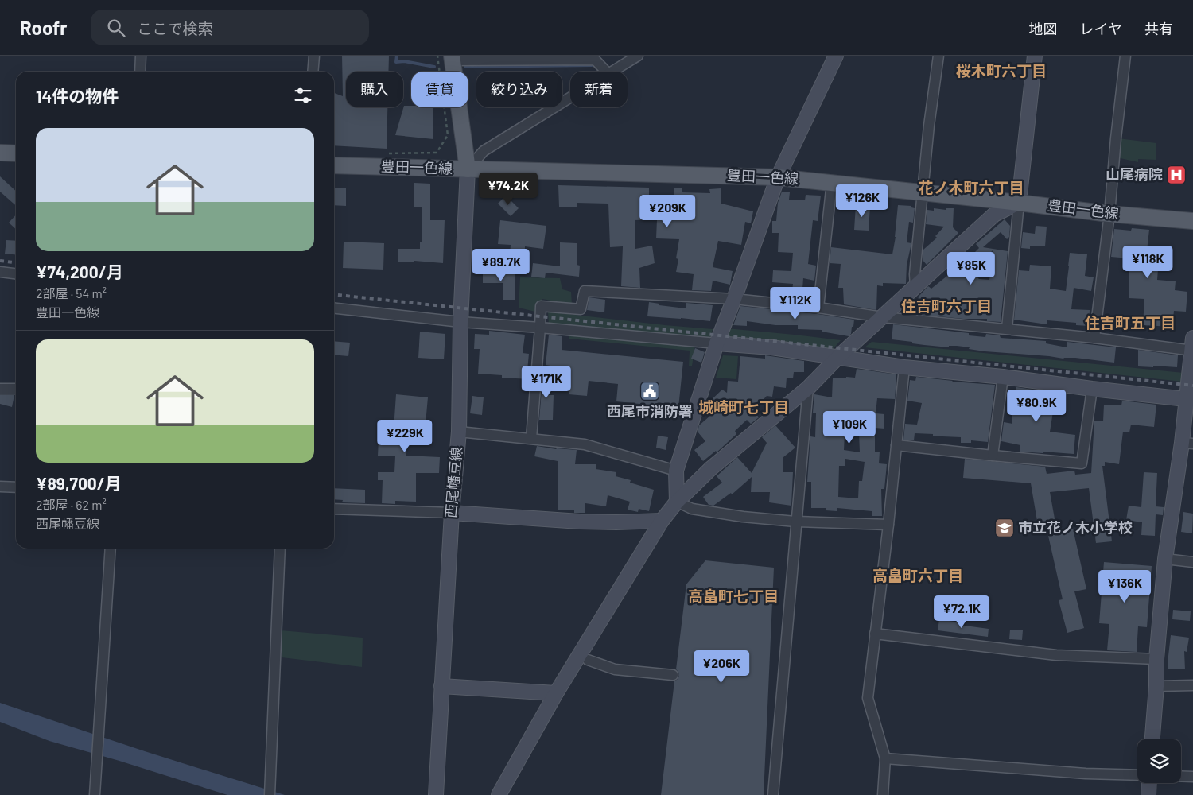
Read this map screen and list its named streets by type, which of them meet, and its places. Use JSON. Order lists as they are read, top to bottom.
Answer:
{
  "streets": {
    "main road": ["豊田一色線"],
    "street": ["西尾幡豆線"]
  },
  "crossings": [
    ["豊田一色線", "西尾幡豆線"]
  ],
  "districts": [
    "桜木町六丁目",
    "花ノ木町六丁目",
    "住吉町六丁目",
    "住吉町五丁目",
    "城崎町七丁目",
    "高畠町六丁目",
    "高畠町七丁目"
  ],
  "places": {
    "hospital": ["山尾病院"],
    "public building": ["西尾市消防署"],
    "school or university": ["市立花ノ木小学校"]
  },
  "page": {
    "header": "Roofr",
    "search": "ここで検索",
    "nav": ["地図", "レイヤ", "共有"],
    "chip": [
      "購入",
      "賃貸",
      "絞り込み",
      "新着"
    ],
    "heading": "14件の物件",
    "list": [
      {
        "name": "¥74,200/月",
        "note": "2部屋 · 54 m² · 豊田一色線"
      },
      {
        "name": "¥89,700/月",
        "note": "2部屋 · 62 m² · 西尾幡豆線"
      }
    ],
    "price": [
      "¥74.2K",
      "¥126K",
      "¥209K",
      "¥118K",
      "¥89.7K",
      "¥85K",
      "¥112K",
      "¥171K",
      "¥80.9K",
      "¥109K",
      "¥229K",
      "¥136K",
      "¥72.1K",
      "¥206K"
    ]
  }
}
